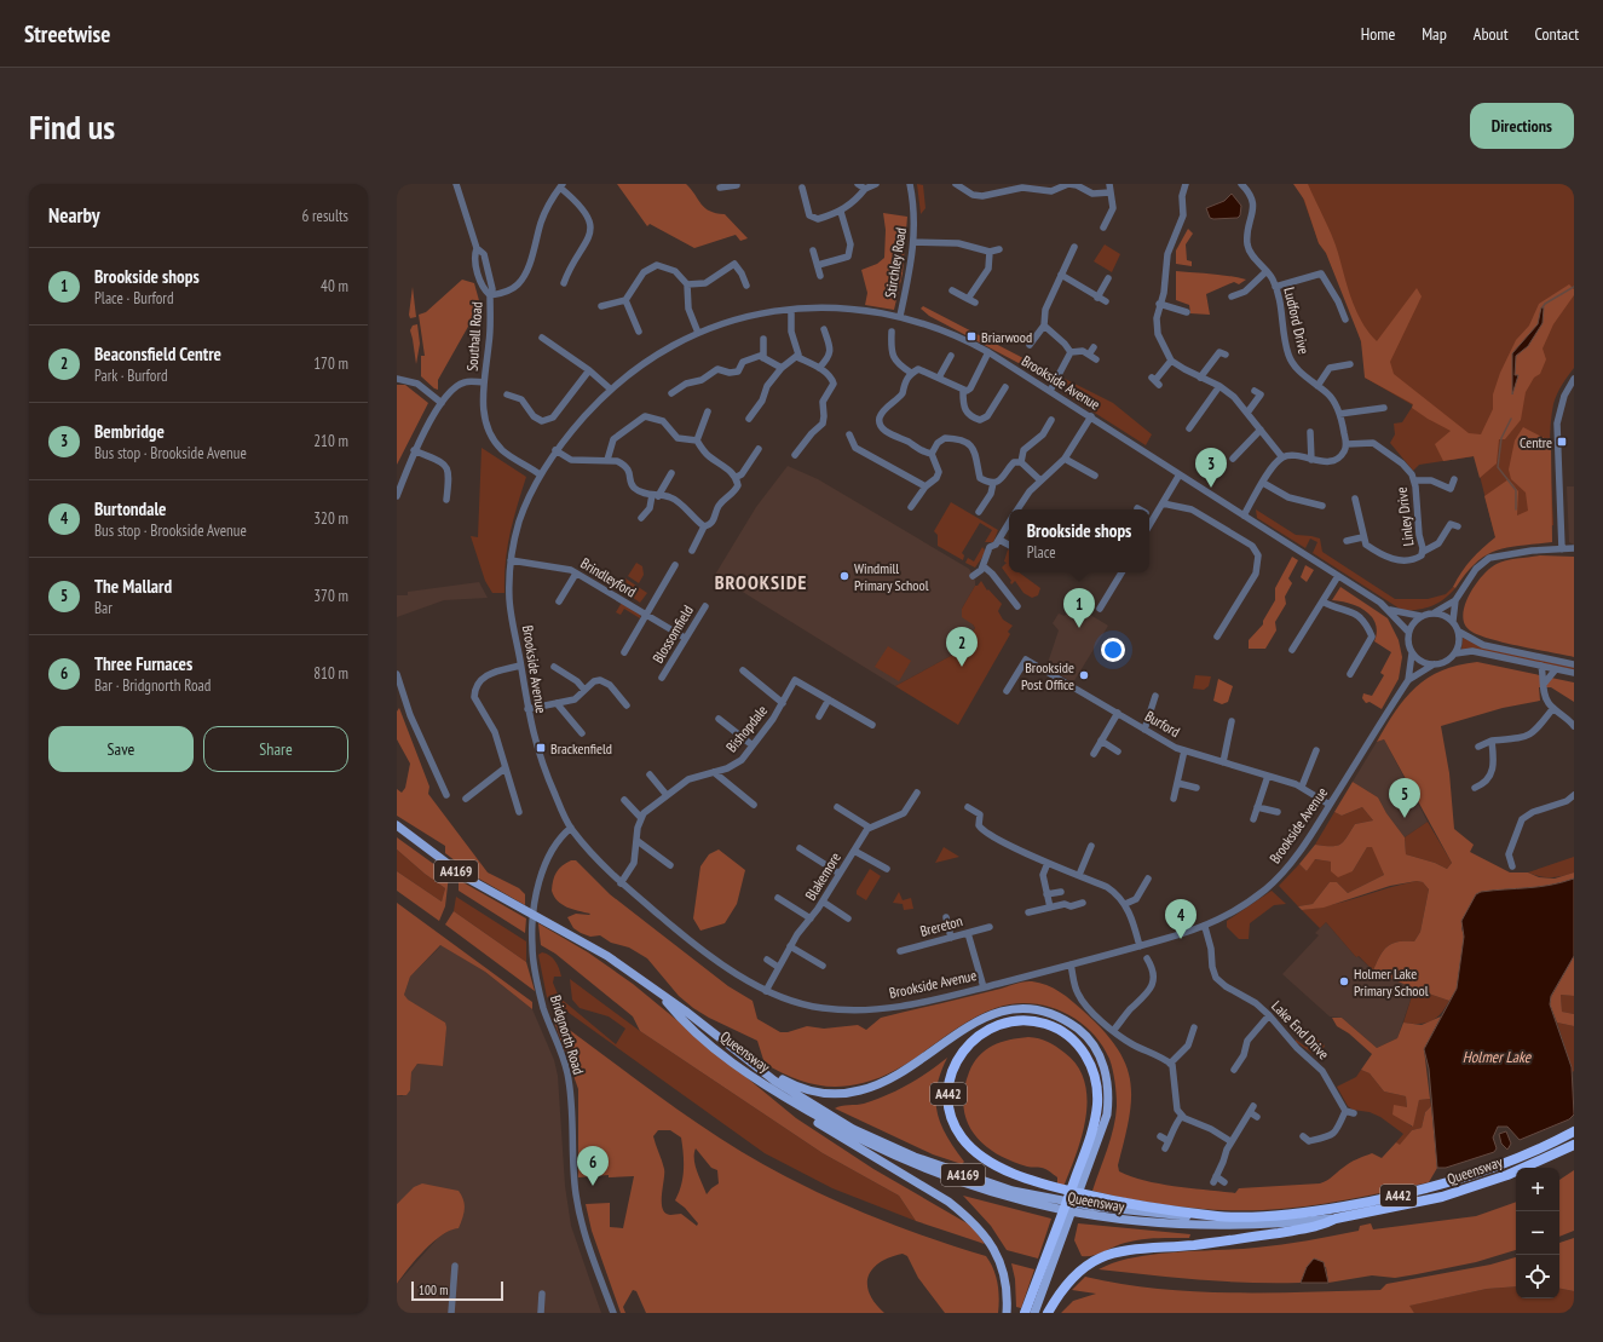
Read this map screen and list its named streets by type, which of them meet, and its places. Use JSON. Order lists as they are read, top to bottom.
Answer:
{
  "streets": {
    "highway": ["Queensway", "A442"],
    "main road": ["A4169"],
    "street": [
      "Stirchley Road",
      "Ludford Drive",
      "Southall Road",
      "Brookside Avenue",
      "Linley Drive",
      "Brindleyford",
      "Blossomfield",
      "Burford",
      "Bishopdale",
      "Blakemore",
      "Brereton",
      "Lake End Drive",
      "Bridgnorth Road"
    ]
  },
  "crossings": [
    ["Stirchley Road", "Brookside Avenue"],
    ["Ludford Drive", "Linley Drive"],
    ["Southall Road", "Brookside Avenue"],
    ["Brookside Avenue", "Brindleyford"],
    ["Brookside Avenue", "Burford"],
    ["Brookside Avenue", "Blakemore"],
    ["Brookside Avenue", "Lake End Drive"],
    ["Brookside Avenue", "Bridgnorth Road"],
    ["Brindleyford", "Blossomfield"],
    ["Queensway", "A442"]
  ],
  "districts": ["BROOKSIDE"],
  "water": ["Holmer Lake"],
  "places": {
    "transit": ["Briarwood", "Centre", "Brackenfield"],
    "other": ["Windmill Primary School", "Brookside Post Office", "Holmer Lake Primary School"]
  },
  "scale_bar": "100 m",
  "page": {
    "header": "Streetwise",
    "nav": [
      "Home",
      "Map",
      "About",
      "Contact"
    ],
    "buttons": [
      "Directions",
      ["Save", "Share"]
    ],
    "title": "Find us",
    "heading": ["Nearby", "6 results"],
    "list": [
      {
        "mark": "1",
        "name": "Brookside shops",
        "note": "Place · Burford",
        "value": "40 m"
      },
      {
        "mark": "2",
        "name": "Beaconsfield Centre",
        "note": "Park · Burford",
        "value": "170 m"
      },
      {
        "mark": "3",
        "name": "Bembridge",
        "note": "Bus stop · Brookside Avenue",
        "value": "210 m"
      },
      {
        "mark": "4",
        "name": "Burtondale",
        "note": "Bus stop · Brookside Avenue",
        "value": "320 m"
      },
      {
        "mark": "5",
        "name": "The Mallard",
        "note": "Bar",
        "value": "370 m"
      },
      {
        "mark": "6",
        "name": "Three Furnaces",
        "note": "Bar · Bridgnorth Road",
        "value": "810 m"
      }
    ],
    "pins": [
      "3",
      "1",
      "2",
      "5",
      "4",
      "6"
    ],
    "popup": ["Brookside shops", "Place"],
    "map_buttons": ["+", "−"],
    "scale": "100 m"
  }
}
